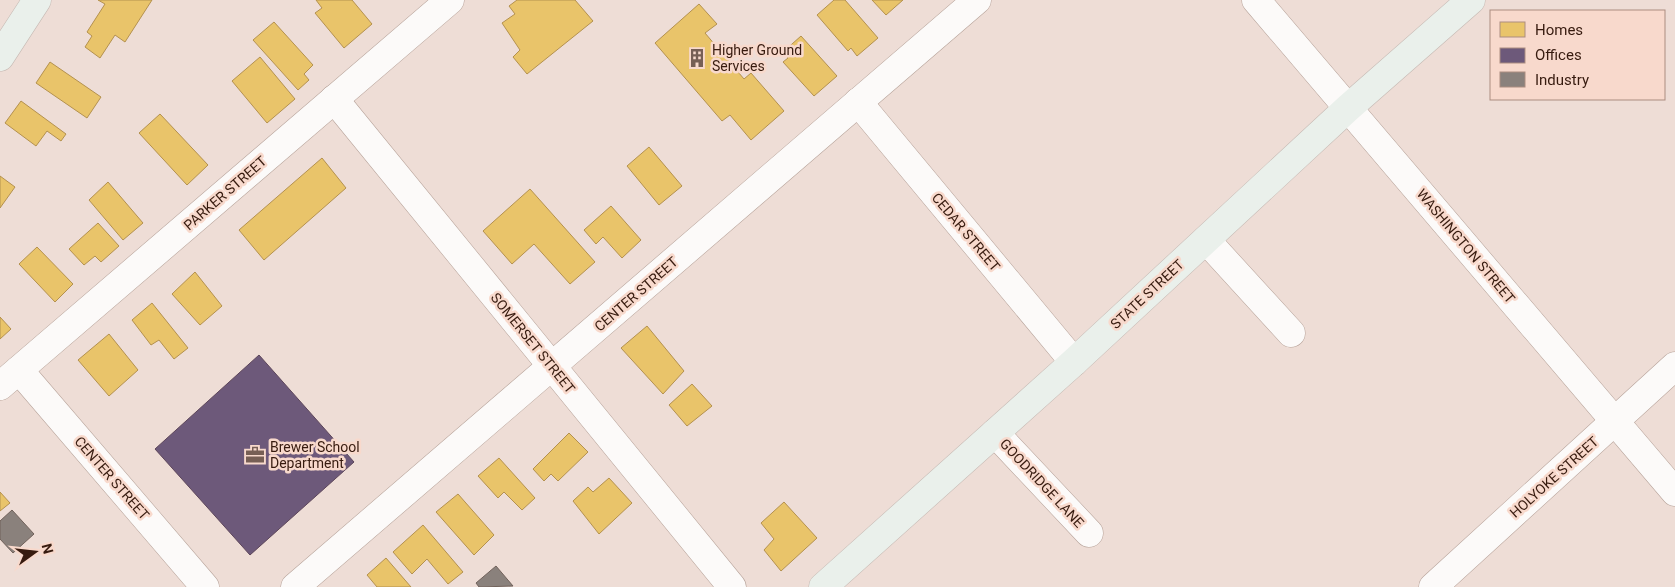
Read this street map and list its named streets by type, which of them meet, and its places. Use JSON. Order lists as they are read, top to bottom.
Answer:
{
  "streets": {
    "main road": ["STATE STREET"],
    "street": [
      "PARKER STREET",
      "CEDAR STREET",
      "WASHINGTON STREET",
      "CENTER STREET",
      "SOMERSET STREET",
      "HOLYOKE STREET",
      "GOODRIDGE LANE"
    ]
  },
  "crossings": [
    ["PARKER STREET", "CENTER STREET"],
    ["PARKER STREET", "SOMERSET STREET"],
    ["CEDAR STREET", "CENTER STREET"],
    ["CEDAR STREET", "STATE STREET"],
    ["WASHINGTON STREET", "STATE STREET"],
    ["WASHINGTON STREET", "HOLYOKE STREET"],
    ["CENTER STREET", "SOMERSET STREET"],
    ["STATE STREET", "GOODRIDGE LANE"]
  ],
  "places": {
    "building": ["Higher Ground Services"],
    "office": ["Brewer School Department"]
  },
  "legend": ["Homes", "Offices", "Industry"],
  "north": "right"
}
